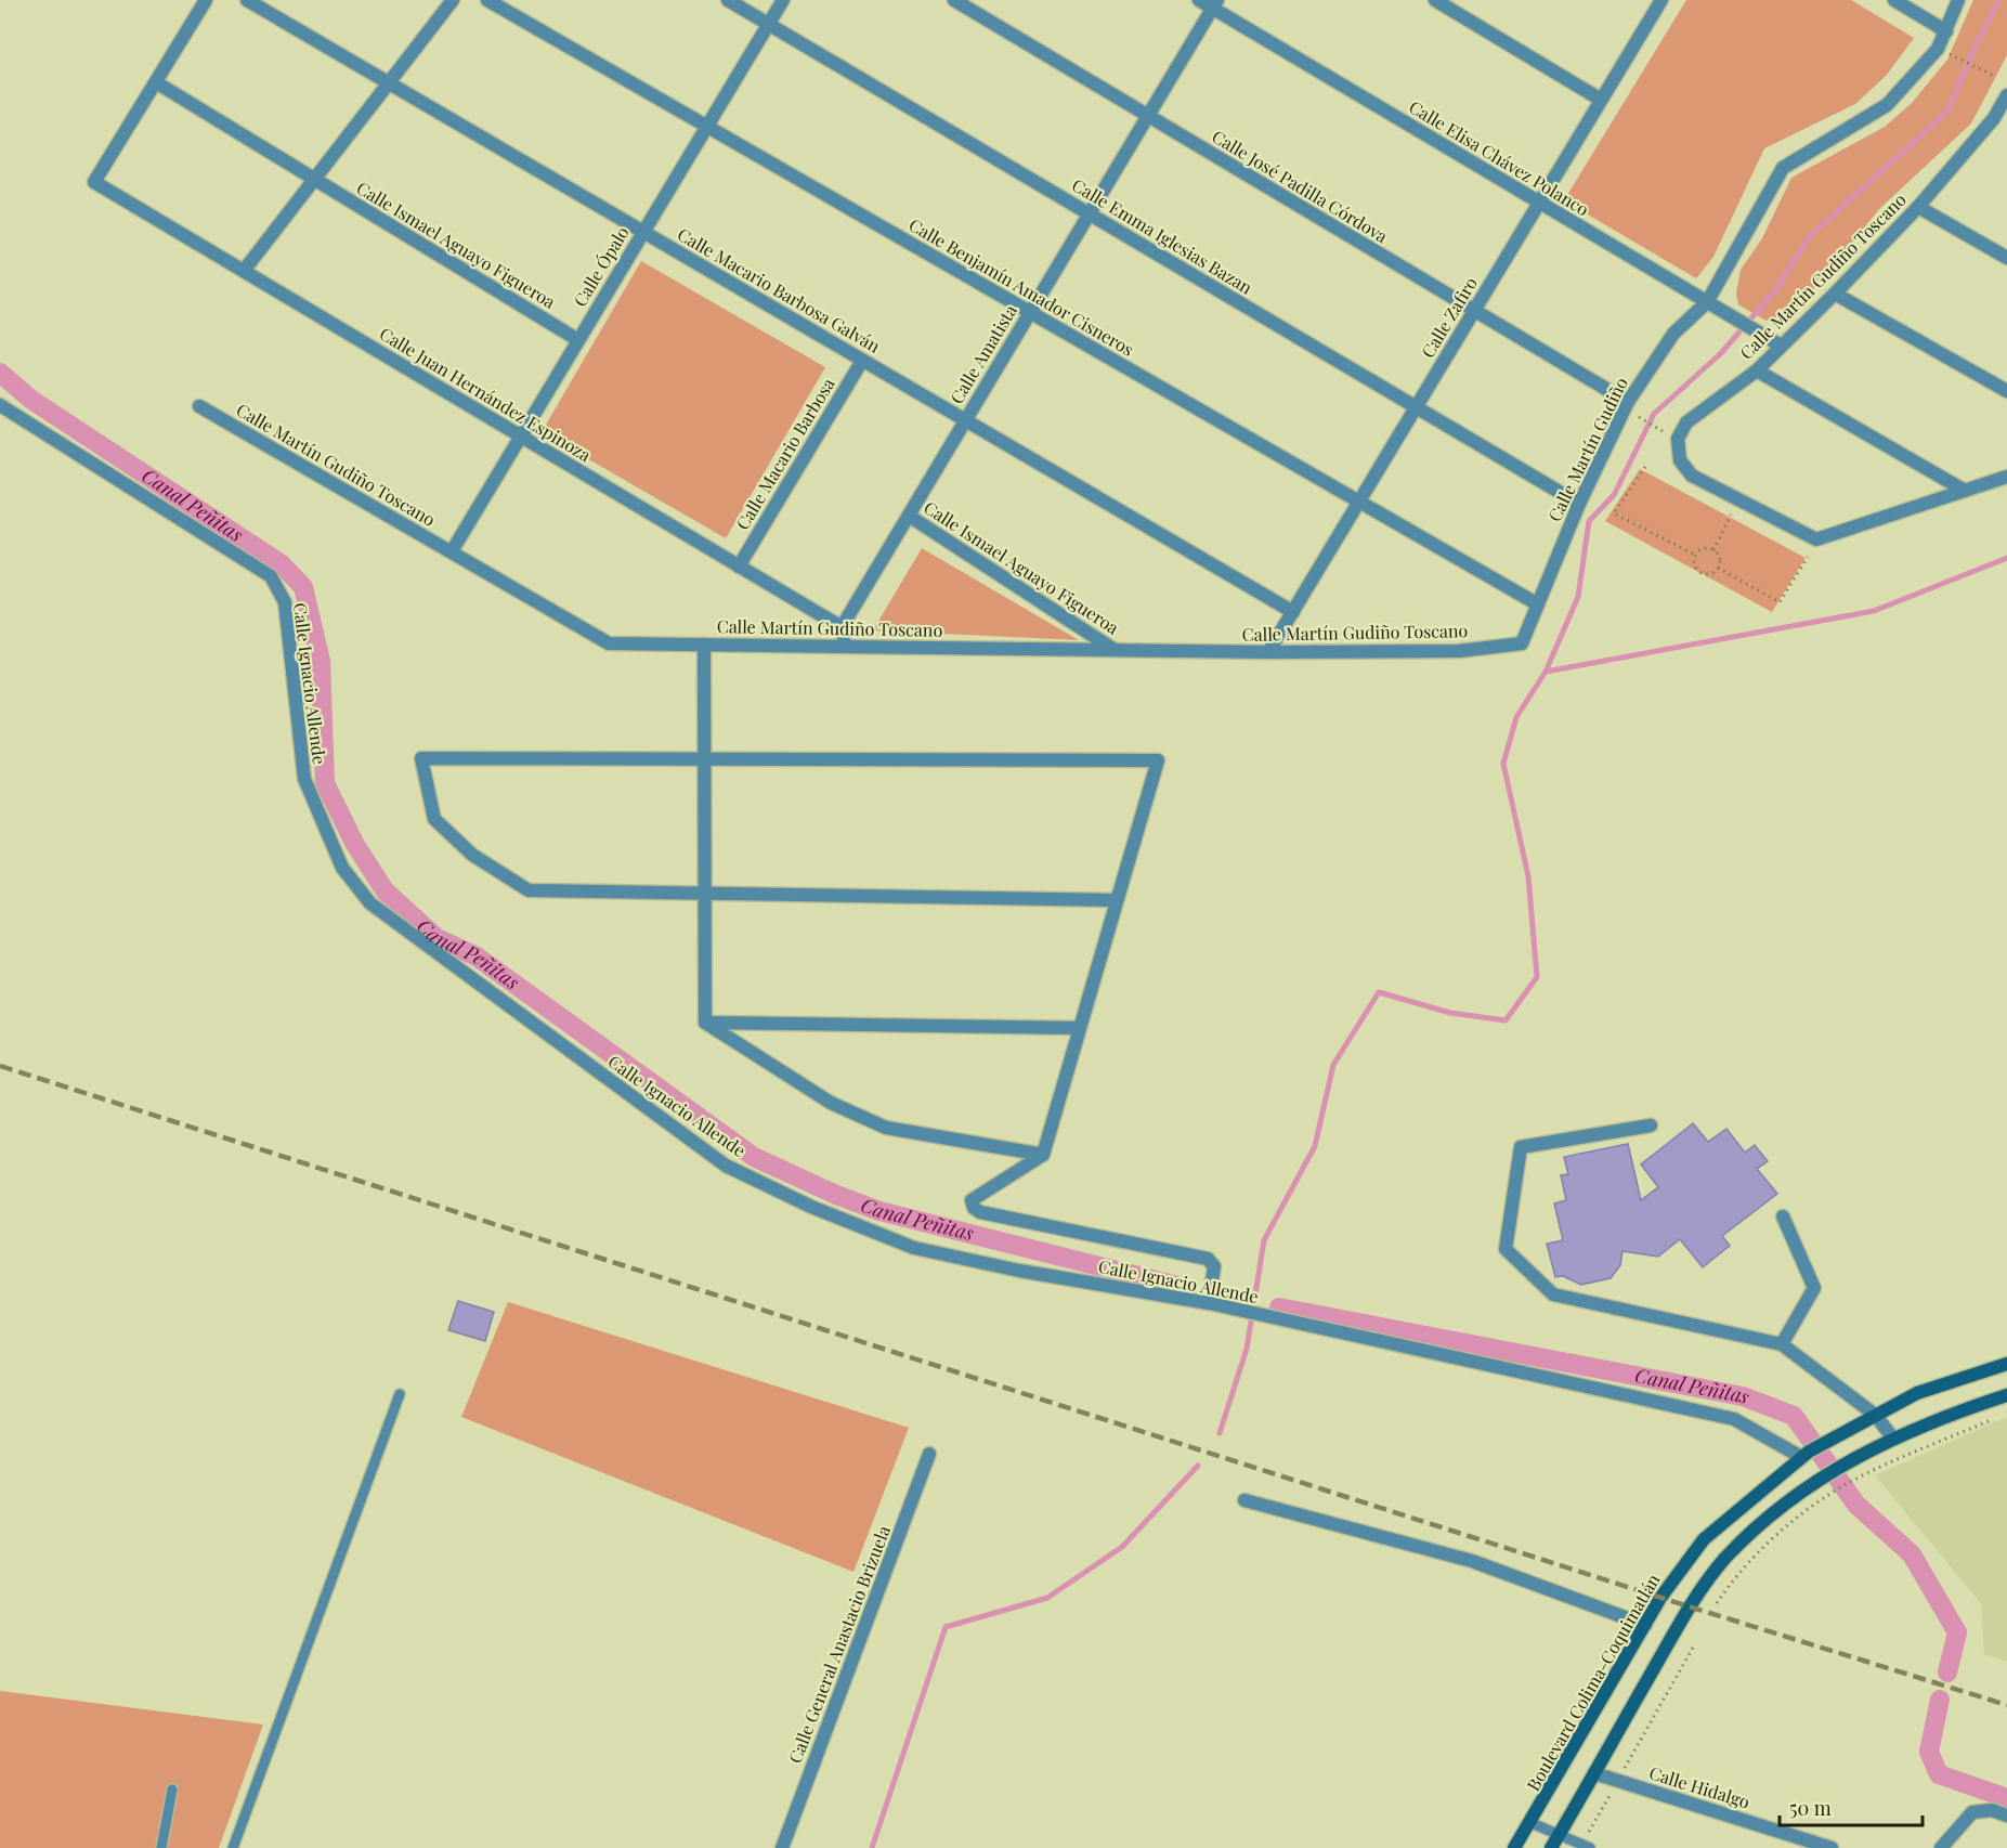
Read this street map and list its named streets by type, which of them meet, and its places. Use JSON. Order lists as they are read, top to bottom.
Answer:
{
  "streets": {
    "main road": ["Boulevard Colima-Coquimatlán"],
    "street": [
      "Calle Elisa Chávez Polanco",
      "Calle José Padilla Córdova",
      "Calle Emma Iglesias Bazan",
      "Calle Ismael Aguayo Figueroa",
      "Calle Ópalo",
      "Calle Martín Gudiño Toscano",
      "Calle Benjamín Amador Cisneros",
      "Calle Macario Barbosa Galván",
      "Calle Zafiro",
      "Calle Amatista",
      "Calle Juan Hernández Espinoza",
      "Calle Martín Gudiño",
      "Calle Macario Barbosa",
      "Calle Ignacio Allende",
      "Calle General Anastacio Brizuela",
      "Calle Hidalgo"
    ]
  },
  "crossings": [
    ["Calle Elisa Chávez Polanco", "Calle Martín Gudiño Toscano"],
    ["Calle Elisa Chávez Polanco", "Calle Zafiro"],
    ["Calle Elisa Chávez Polanco", "Calle Amatista"],
    ["Calle Elisa Chávez Polanco", "Calle Martín Gudiño"],
    ["Calle José Padilla Córdova", "Calle Zafiro"],
    ["Calle José Padilla Córdova", "Calle Amatista"],
    ["Calle José Padilla Córdova", "Calle Martín Gudiño"],
    ["Calle Emma Iglesias Bazan", "Calle Ópalo"],
    ["Calle Emma Iglesias Bazan", "Calle Zafiro"],
    ["Calle Emma Iglesias Bazan", "Calle Amatista"],
    ["Calle Emma Iglesias Bazan", "Calle Martín Gudiño"],
    ["Calle Ismael Aguayo Figueroa", "Calle Ópalo"],
    ["Calle Ismael Aguayo Figueroa", "Calle Martín Gudiño Toscano"],
    ["Calle Ismael Aguayo Figueroa", "Calle Amatista"],
    ["Calle Ismael Aguayo Figueroa", "Calle Juan Hernández Espinoza"],
    ["Calle Ópalo", "Calle Martín Gudiño Toscano"],
    ["Calle Ópalo", "Calle Benjamín Amador Cisneros"],
    ["Calle Ópalo", "Calle Macario Barbosa Galván"],
    ["Calle Ópalo", "Calle Juan Hernández Espinoza"],
    ["Calle Martín Gudiño Toscano", "Calle Zafiro"],
    ["Calle Martín Gudiño Toscano", "Calle Martín Gudiño"],
    ["Calle Benjamín Amador Cisneros", "Calle Zafiro"],
    ["Calle Benjamín Amador Cisneros", "Calle Amatista"],
    ["Calle Benjamín Amador Cisneros", "Calle Martín Gudiño"],
    ["Calle Macario Barbosa Galván", "Calle Zafiro"],
    ["Calle Macario Barbosa Galván", "Calle Amatista"],
    ["Calle Macario Barbosa Galván", "Calle Macario Barbosa"],
    ["Calle Amatista", "Calle Juan Hernández Espinoza"],
    ["Calle Juan Hernández Espinoza", "Calle Macario Barbosa"],
    ["Calle Ignacio Allende", "Boulevard Colima-Coquimatlán"]
  ],
  "water": ["Canal Peñitas"],
  "scale_bar": "50 m"
}
